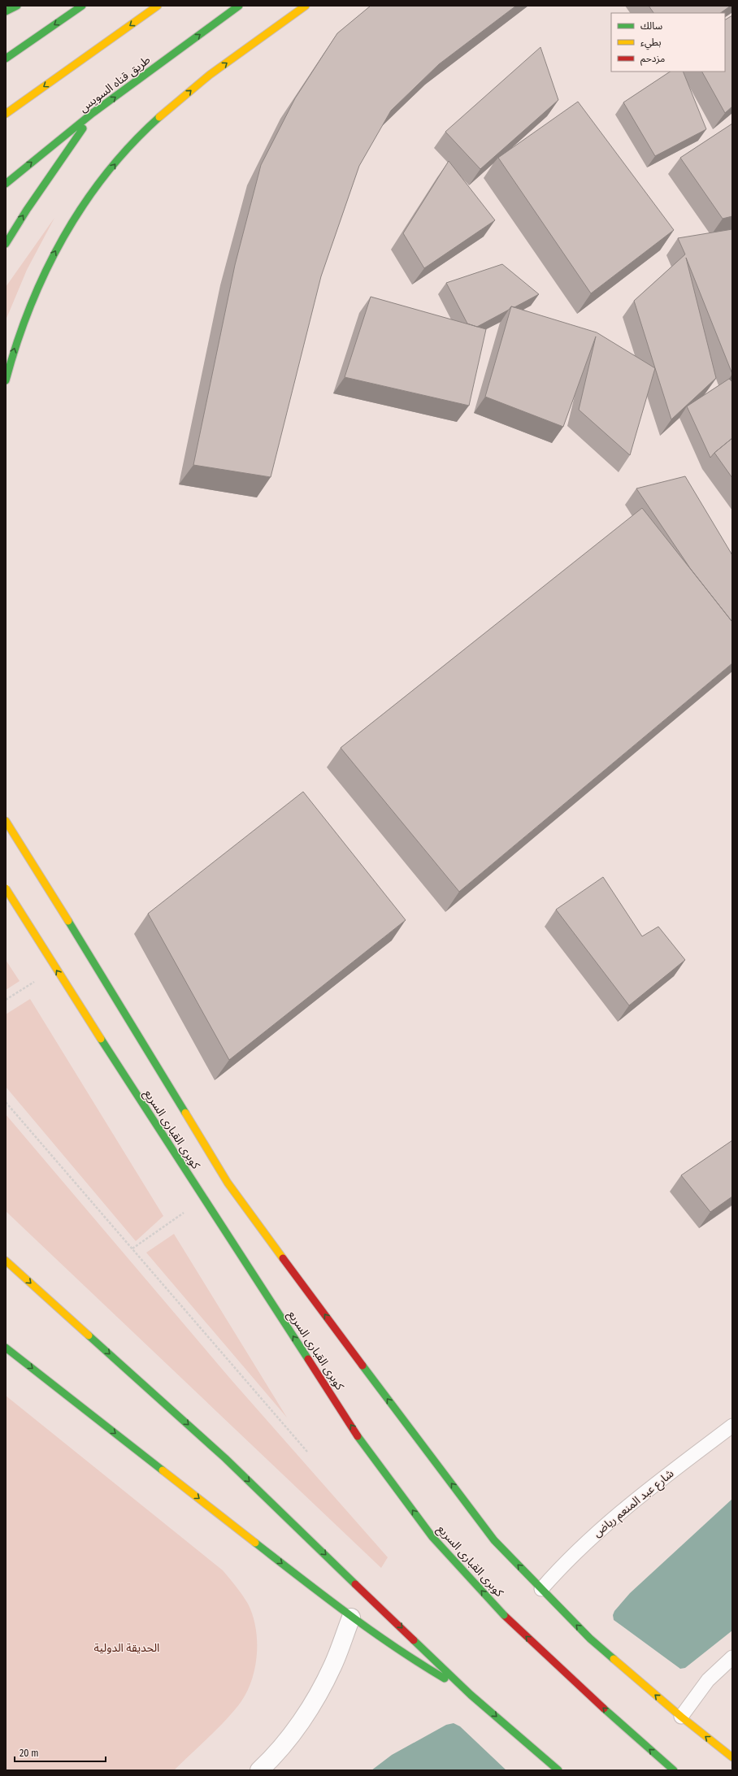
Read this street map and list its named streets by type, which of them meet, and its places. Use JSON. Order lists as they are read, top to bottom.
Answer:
{
  "streets": {
    "highway": ["طريق قناه السويس", "كوبرى القبارى السريع"],
    "lane": ["شارع عبد المنعم رياض"]
  },
  "parks": ["الحديقة الدولية"],
  "legend": ["سالك", "بطيء", "مزدحم"],
  "scale_bar": "20 m"
}
